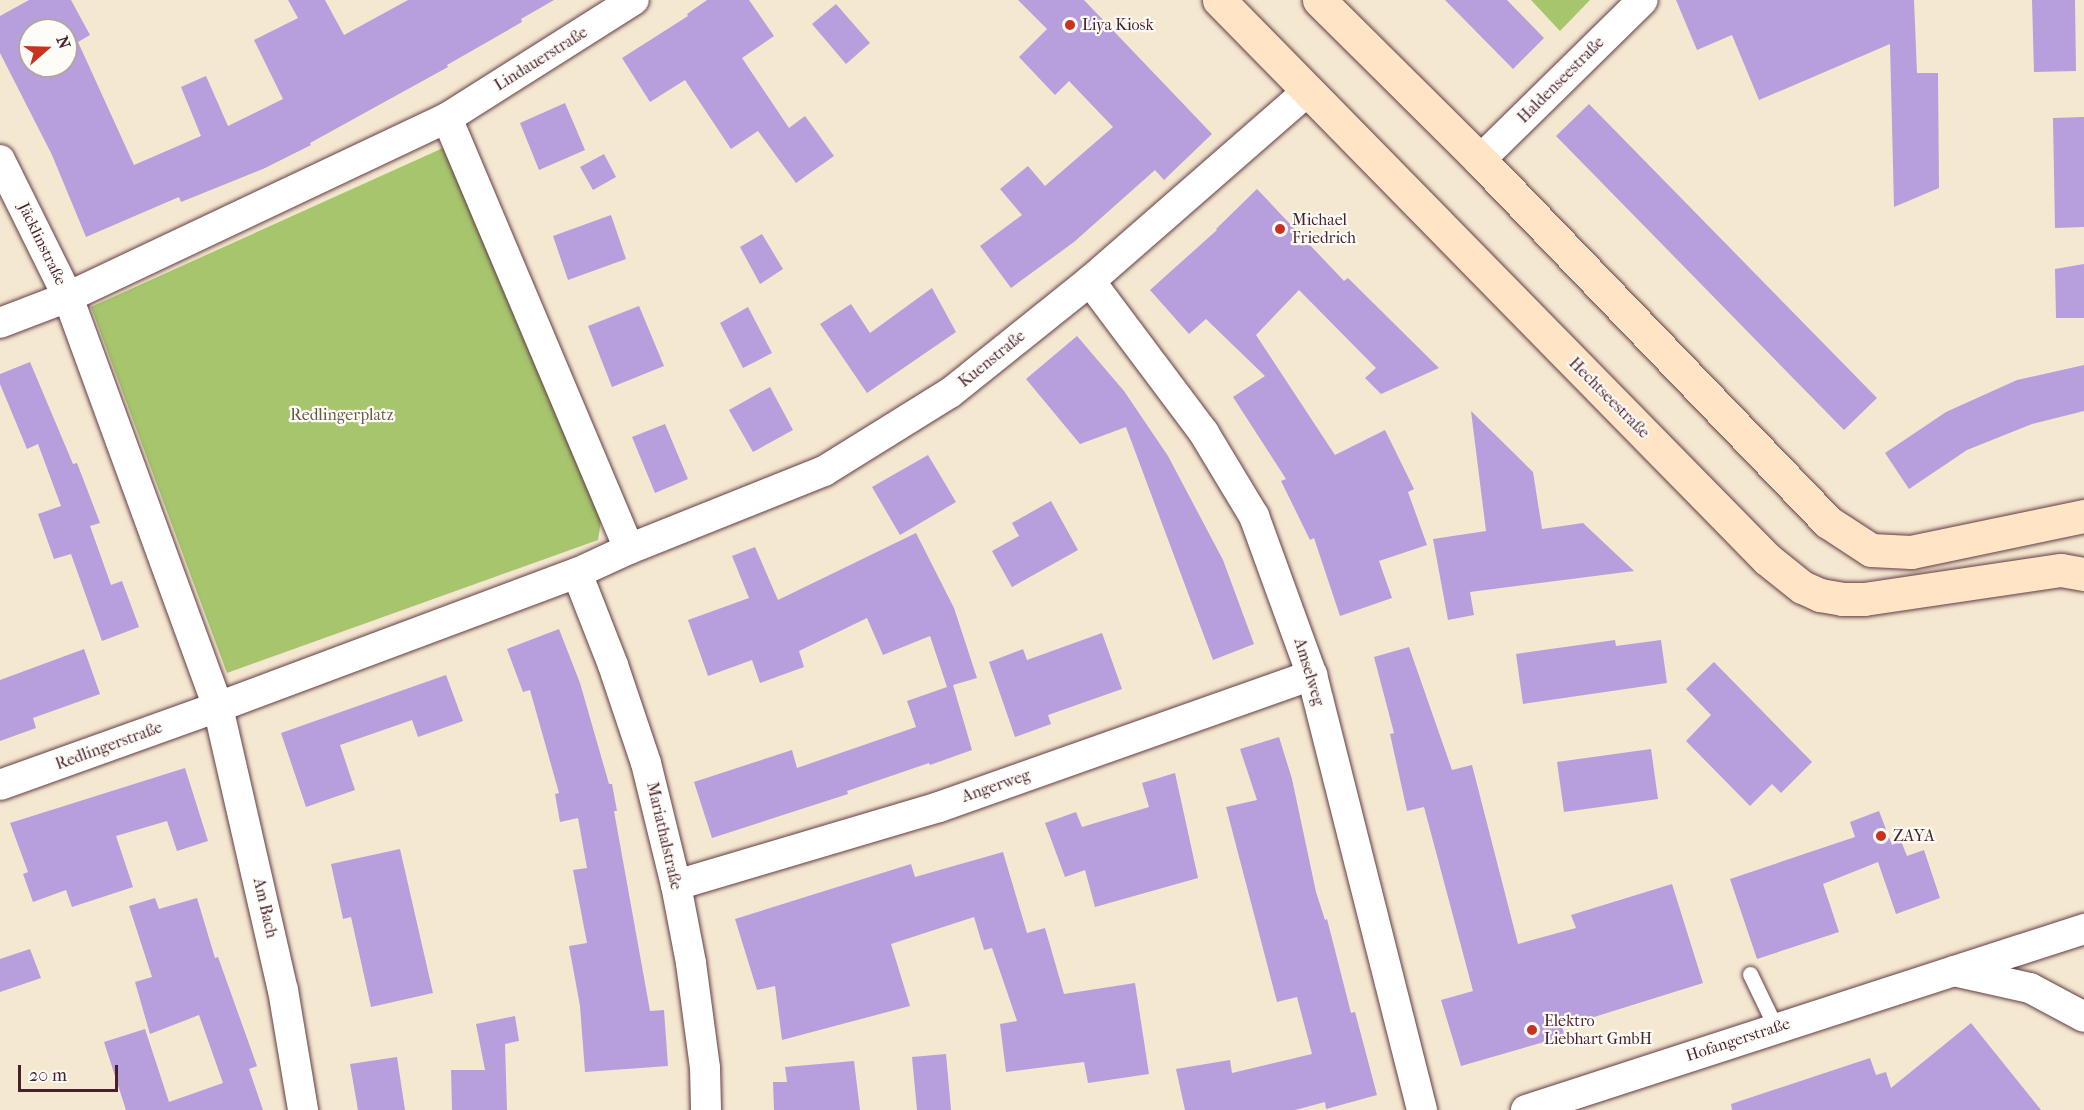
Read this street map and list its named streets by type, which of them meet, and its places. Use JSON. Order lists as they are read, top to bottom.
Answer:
{
  "streets": {
    "street": [
      "Lindauerstraße",
      "Haldenseestraße",
      "Jäcklinstraße",
      "Kuenstraße",
      "Hechtseestraße",
      "Amselweg",
      "Redlingerstraße",
      "Angerweg",
      "Mariathalstraße",
      "Am Bach",
      "Hofangerstraße"
    ]
  },
  "crossings": [
    ["Kuenstraße", "Hechtseestraße"],
    ["Kuenstraße", "Amselweg"],
    ["Amselweg", "Angerweg"],
    ["Redlingerstraße", "Am Bach"],
    ["Angerweg", "Mariathalstraße"]
  ],
  "parks": ["Redlingerplatz"],
  "places": [
    "Liya Kiosk",
    "Michael Friedrich",
    "ZAYA",
    "Elektro Liebhart GmbH"
  ],
  "scale_bar": "20 m",
  "north": "right"
}
